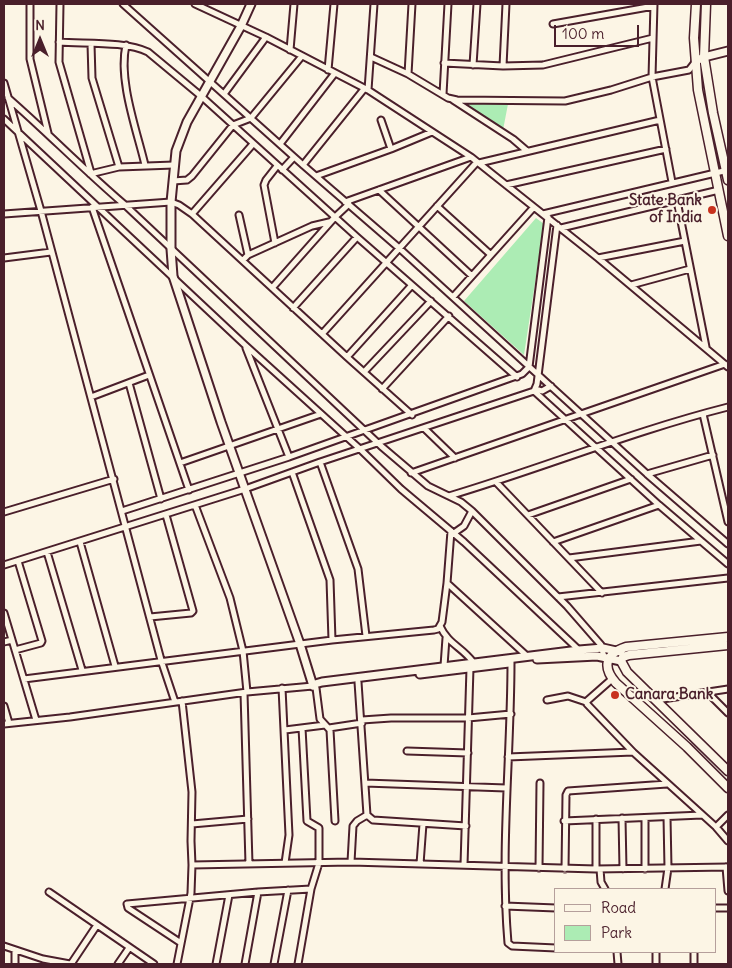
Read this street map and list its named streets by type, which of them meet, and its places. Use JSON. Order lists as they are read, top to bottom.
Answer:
{
  "places": ["State Bank of India", "Canara Bank"],
  "legend": ["Road", "Park"],
  "scale_bar": "100 m",
  "north": "top"
}
